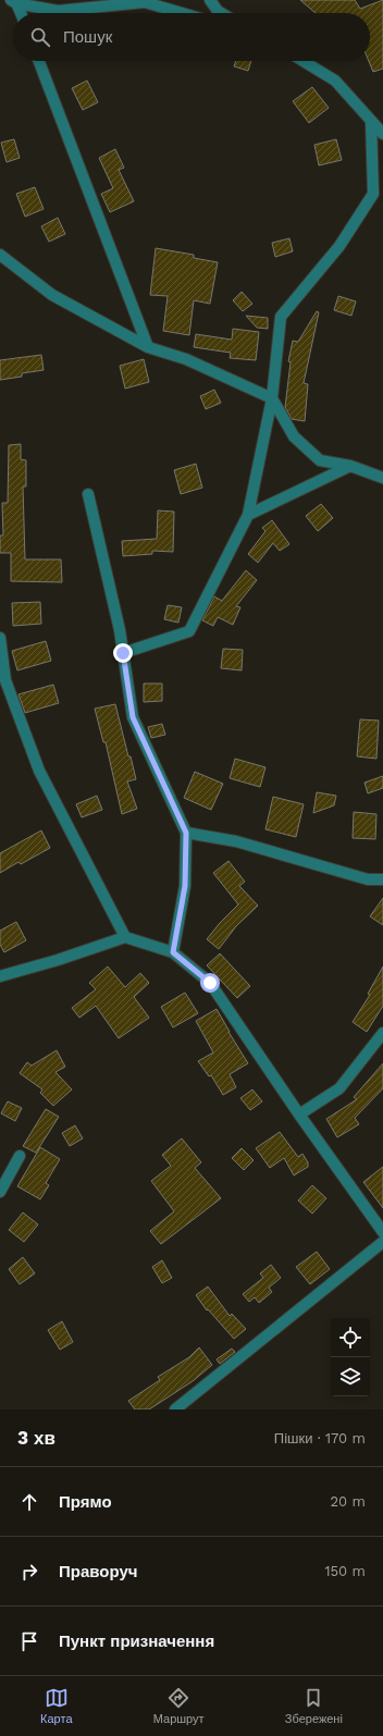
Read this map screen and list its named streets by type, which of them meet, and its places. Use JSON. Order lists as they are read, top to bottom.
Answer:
{
  "page": {
    "search": "Пошук",
    "heading": ["3 хв", "Пішки · 170 m"],
    "list": [
      ["Прямо", "20 m"],
      ["Праворуч", "150 m"],
      "Пункт призначення"
    ],
    "nav": ["Карта", "Маршрут", "Збережені"]
  }
}
